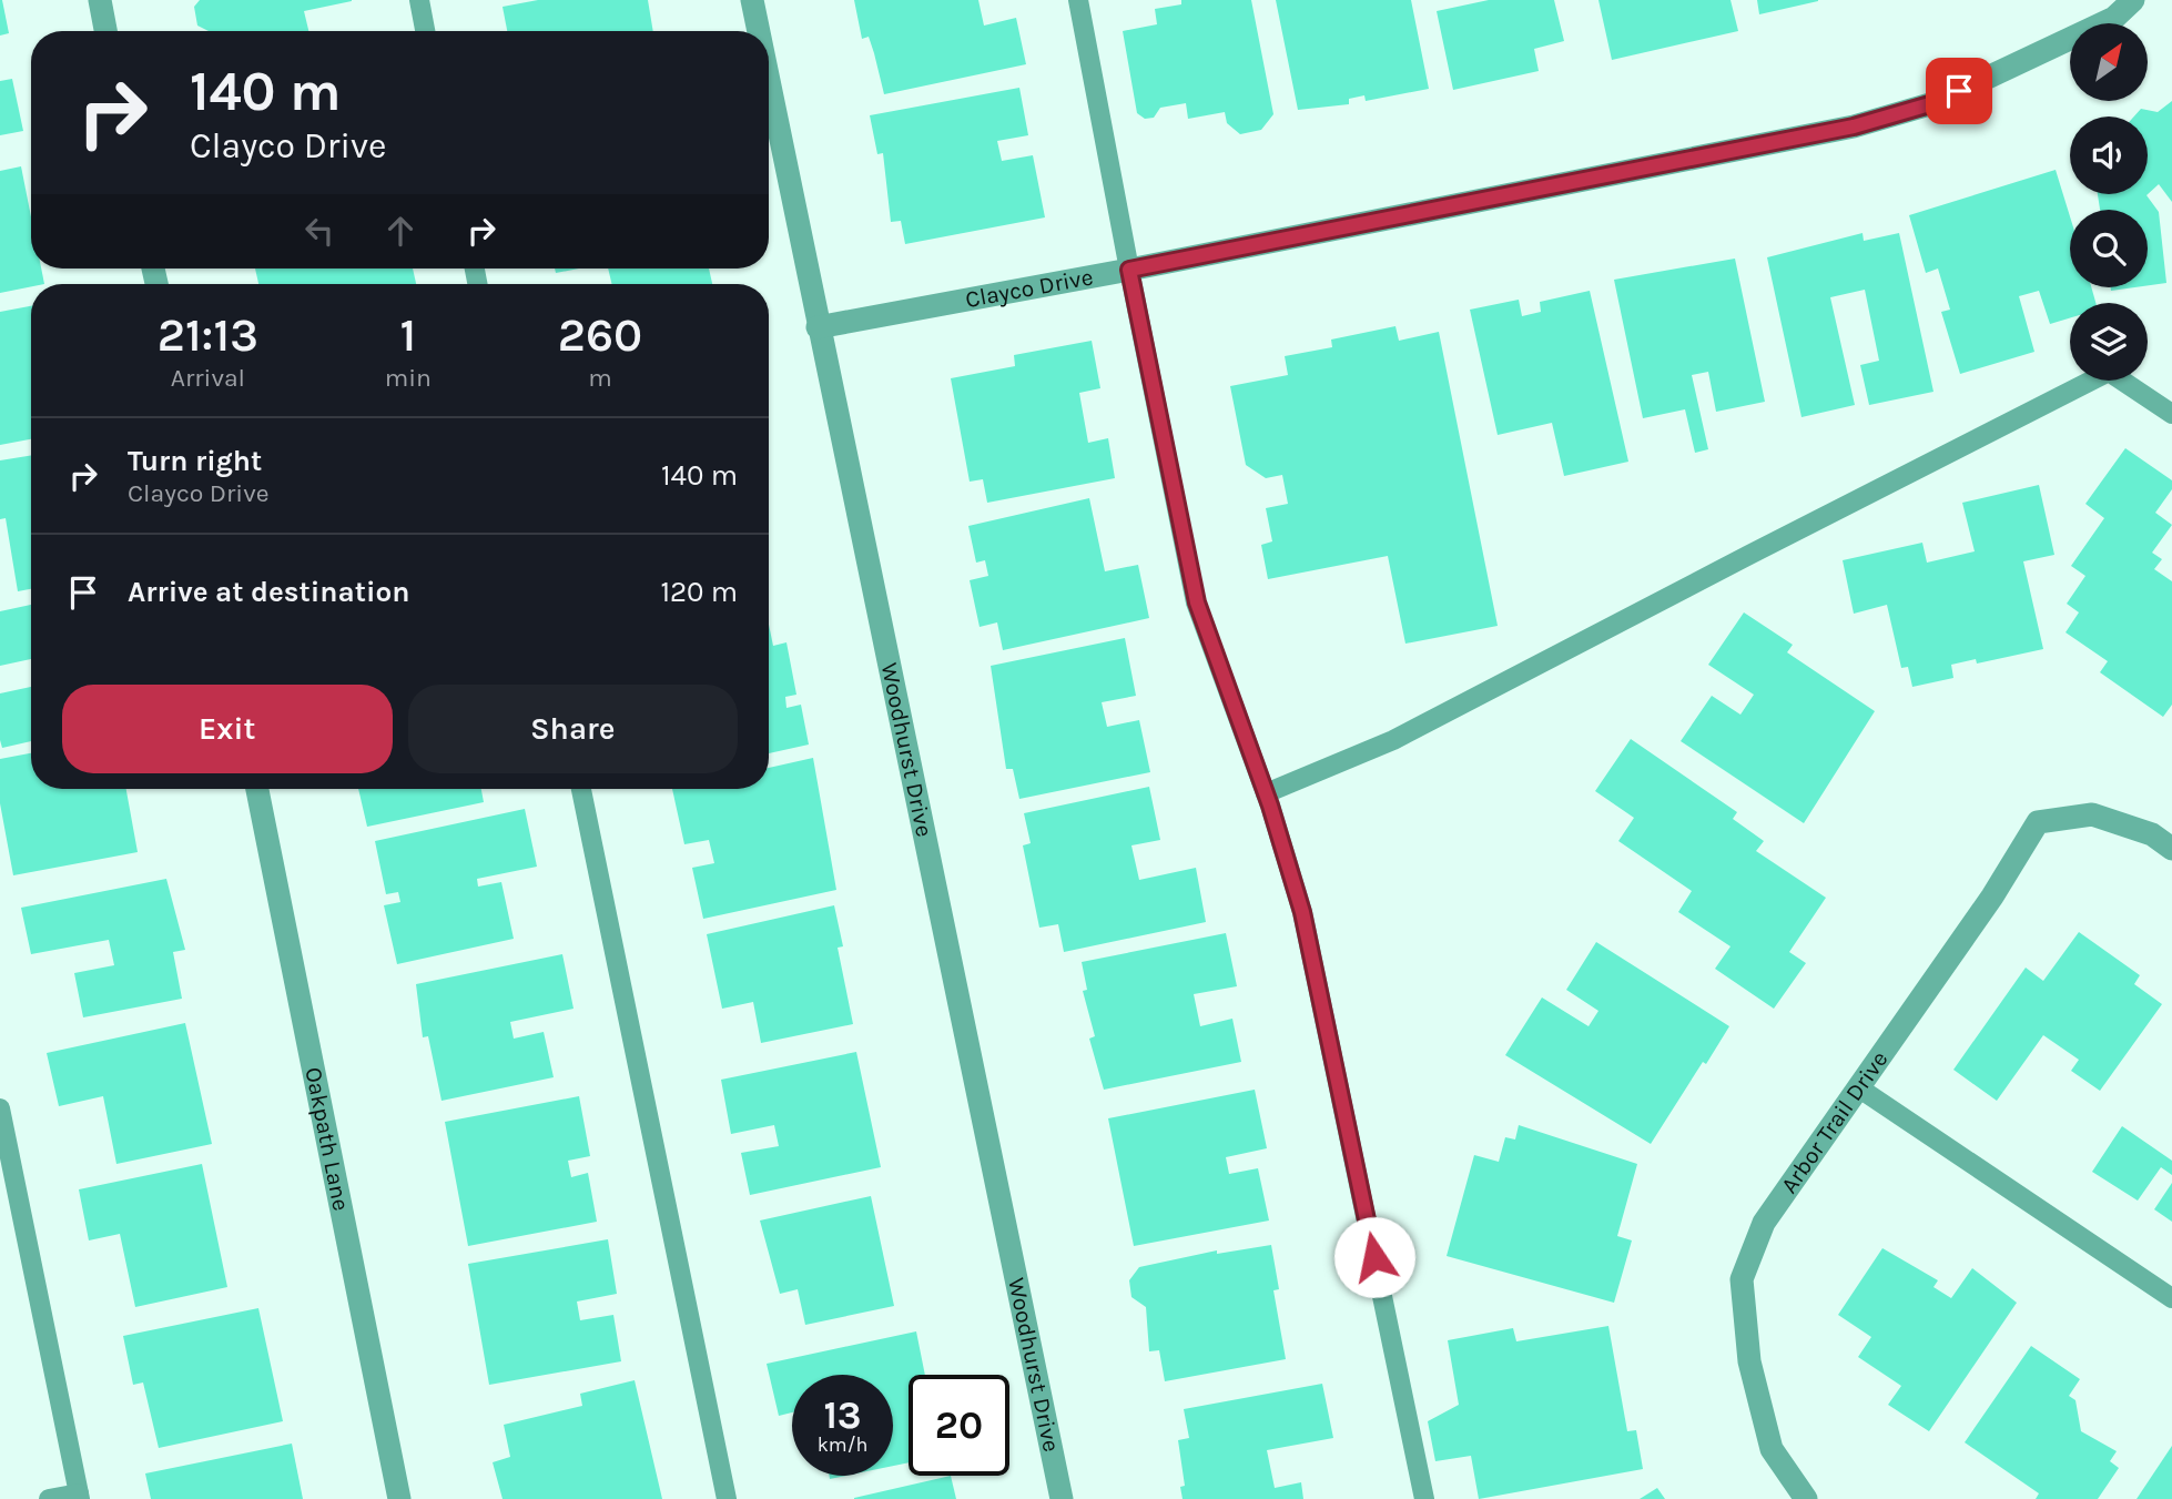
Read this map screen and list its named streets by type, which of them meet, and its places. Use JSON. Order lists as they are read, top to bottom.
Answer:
{
  "streets": {
    "street": [
      "Clayco Drive",
      "Woodhurst Drive",
      "Arbor Trail Drive",
      "Oakpath Lane"
    ]
  },
  "crossings": [
    ["Clayco Drive", "Woodhurst Drive"]
  ],
  "north": "top right",
  "page": {
    "turn": ["140 m", "Clayco Drive"],
    "eta": [
      "21:13",
      "Arrival",
      "1",
      "min",
      "260",
      "m"
    ],
    "list": [
      {
        "name": "Turn right",
        "note": "Clayco Drive",
        "value": "140 m"
      },
      {
        "name": "Arrive at destination",
        "value": "120 m"
      }
    ],
    "buttons": ["Exit", "Share"],
    "speed": "13 km/h",
    "limit": "20"
  }
}
